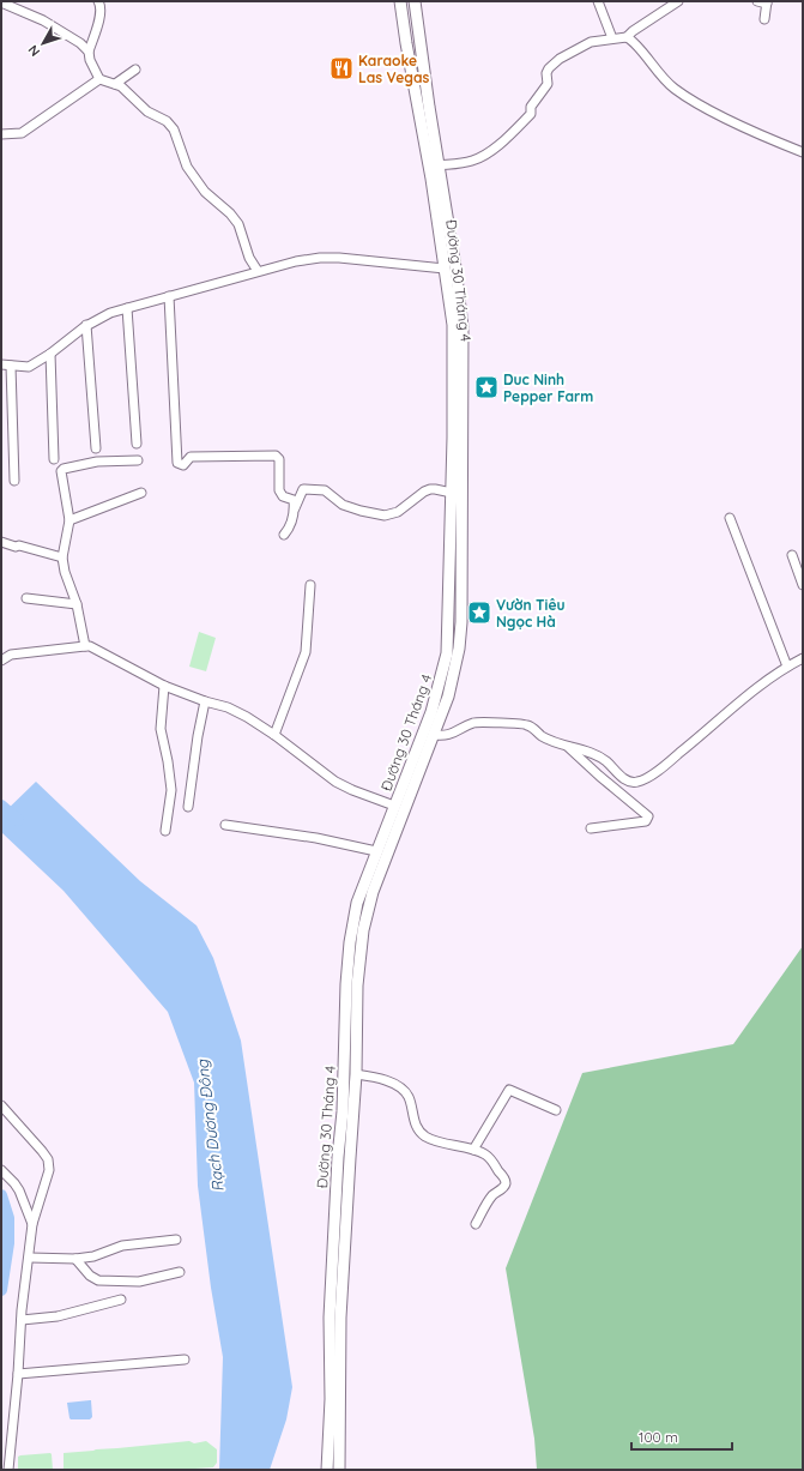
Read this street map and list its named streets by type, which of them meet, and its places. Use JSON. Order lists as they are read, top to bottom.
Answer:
{
  "streets": {
    "main road": ["Đường 30 Tháng 4"]
  },
  "water": ["Rạch Dương Đông"],
  "places": {
    "restaurant": ["Karaoke Las Vegas"],
    "place": ["Duc Ninh Pepper Farm", "Vườn Tiêu Ngọc Hà"]
  },
  "scale_bar": "100 m",
  "north": "bottom left"
}
